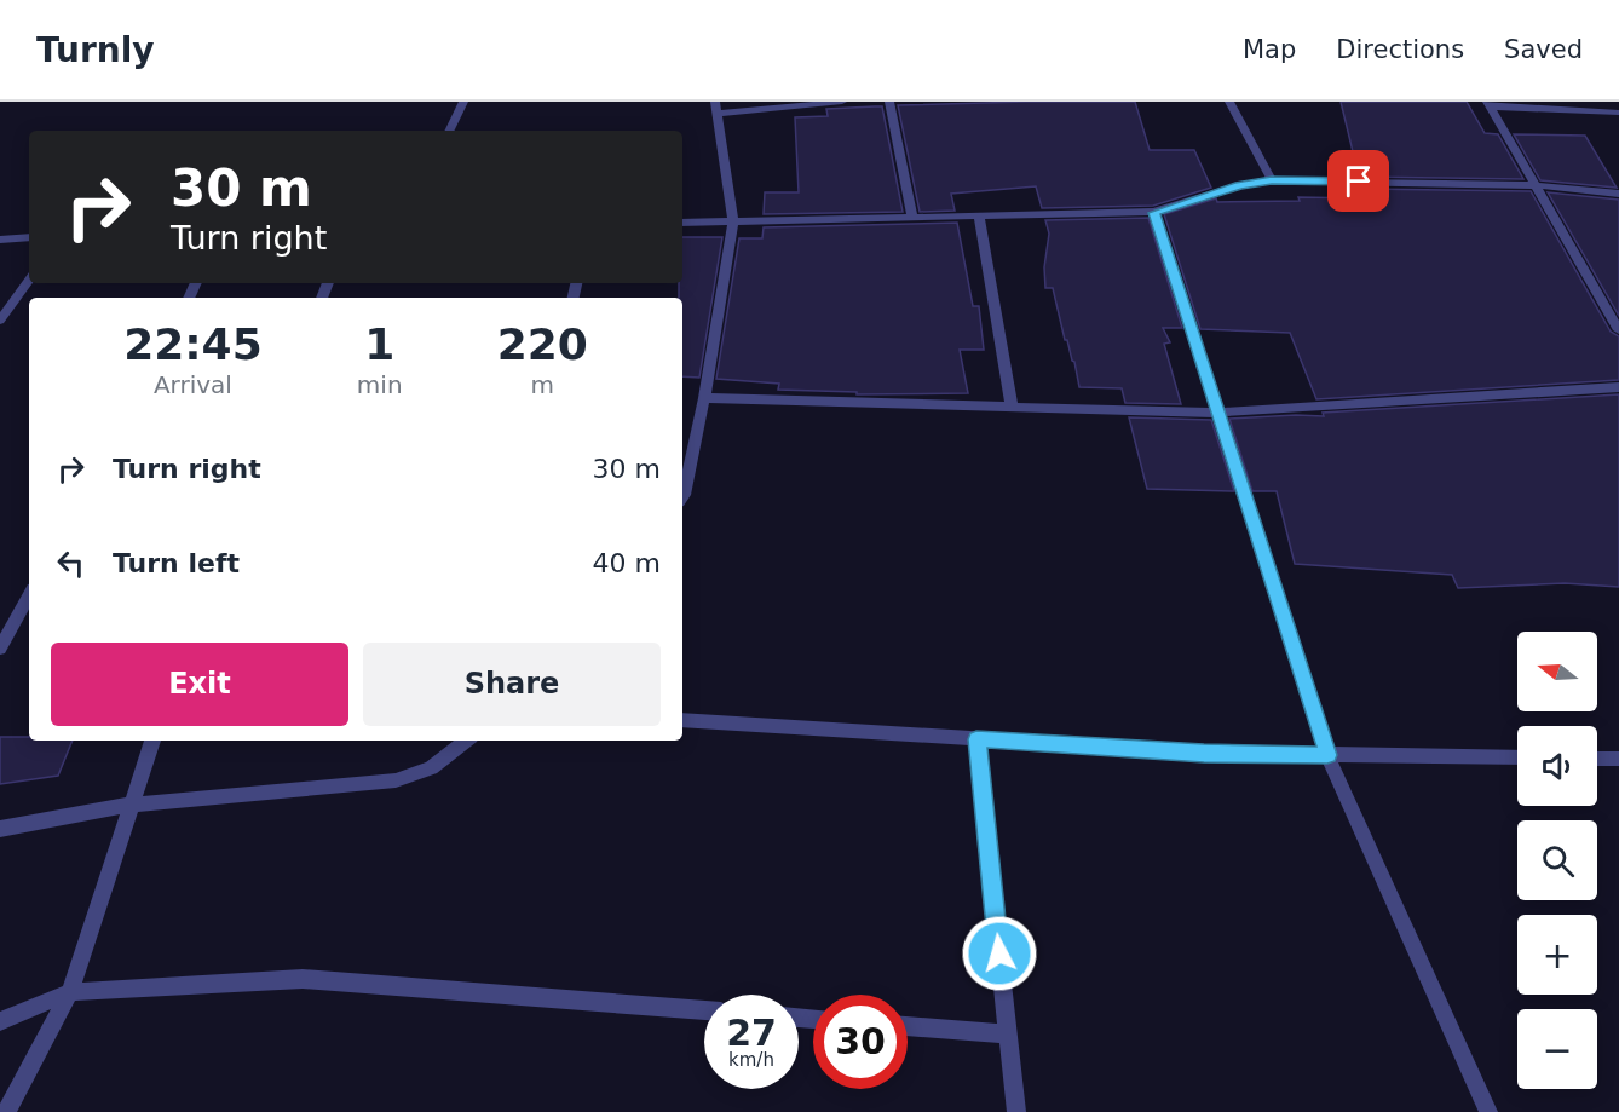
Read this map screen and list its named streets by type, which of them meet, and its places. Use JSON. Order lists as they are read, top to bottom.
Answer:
{
  "north": "left",
  "page": {
    "header": "Turnly",
    "nav": ["Map", "Directions", "Saved"],
    "turn": ["30 m", "Turn right"],
    "eta": [
      "22:45",
      "Arrival",
      "1",
      "min",
      "220",
      "m"
    ],
    "list": [
      {
        "name": "Turn right",
        "value": "30 m"
      },
      {
        "name": "Turn left",
        "value": "40 m"
      }
    ],
    "buttons": ["Exit", "Share"],
    "map_buttons": ["+", "−"],
    "speed": "27 km/h",
    "limit": "30"
  }
}
